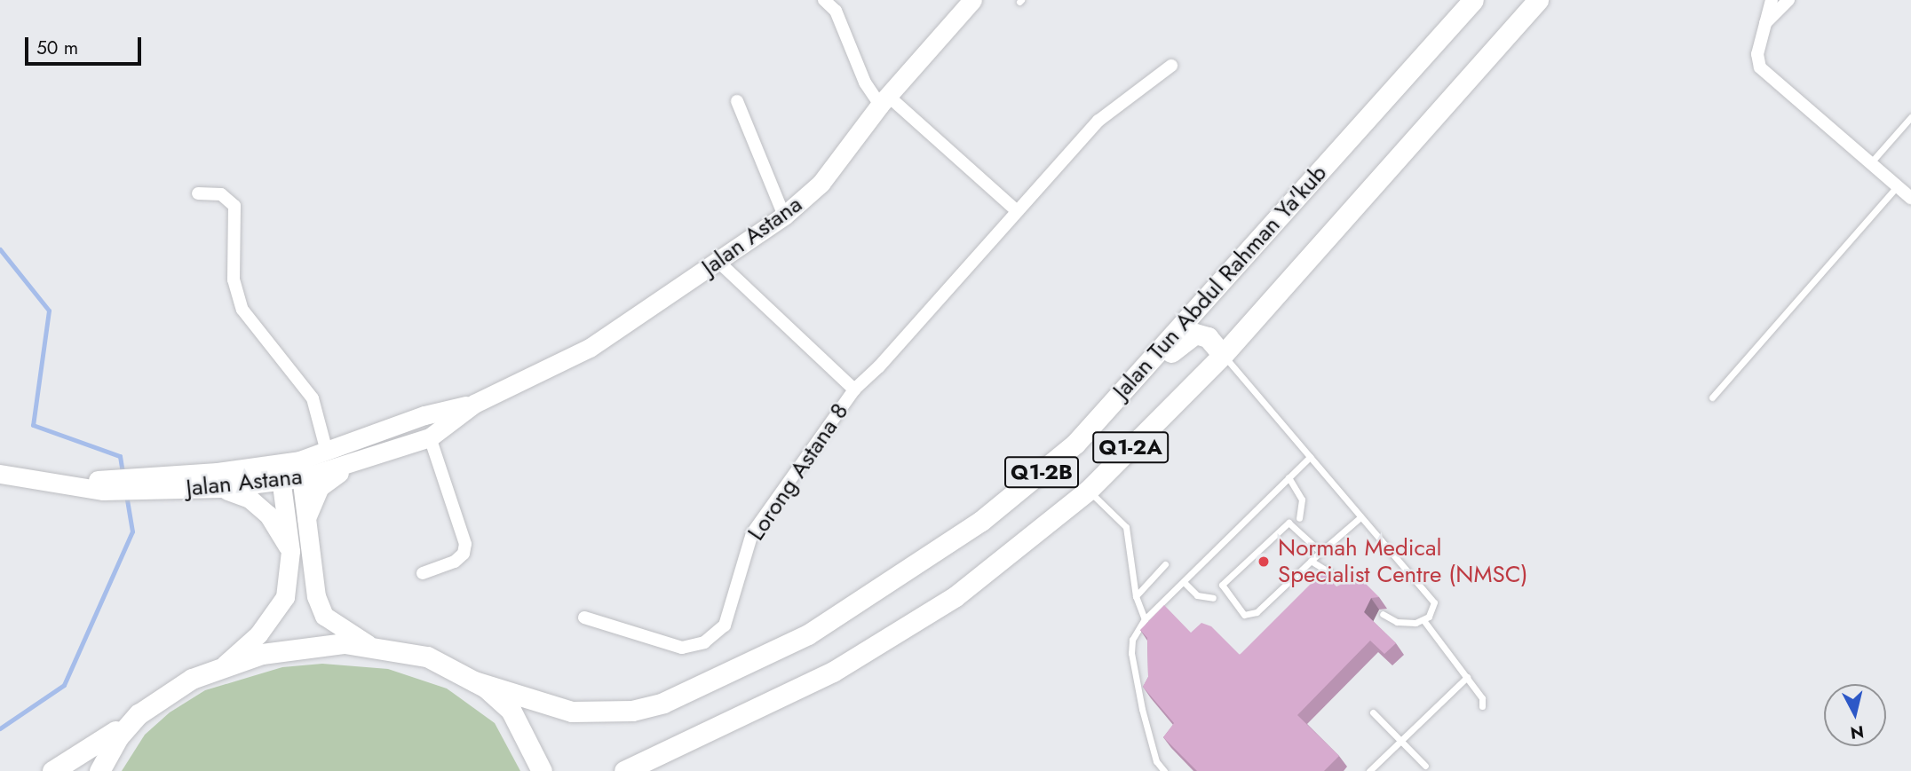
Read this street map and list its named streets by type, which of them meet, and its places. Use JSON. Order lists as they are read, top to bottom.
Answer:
{
  "streets": {
    "main road": [
      "Jalan Astana",
      "Jalan Tun Abdul Rahman Ya'kub",
      "Q1-2A",
      "Q1-2B"
    ],
    "street": ["Lorong Astana 8"]
  },
  "places": ["Normah Medical Specialist Centre (NMSC)"],
  "scale_bar": "50 m",
  "north": "bottom"
}
